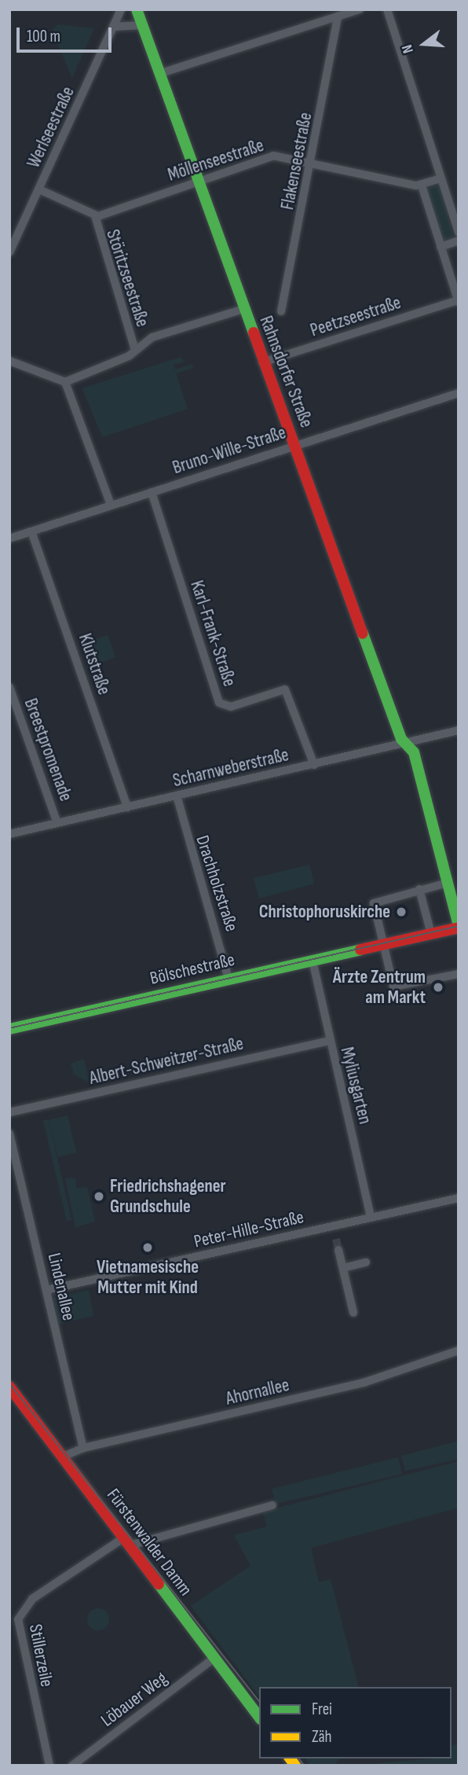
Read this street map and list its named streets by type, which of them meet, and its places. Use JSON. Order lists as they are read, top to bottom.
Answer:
{
  "streets": {
    "street": [
      "Werlseestraße",
      "Möllenseestraße",
      "Flakenseestraße",
      "Störitzseestraße",
      "Peetzseestraße",
      "Rahnsdorfer Straße",
      "Bruno-Wille-Straße",
      "Karl-Frank-Straße",
      "Klutstraße",
      "Breestpromenade",
      "Scharnweberstraße",
      "Drachholzstraße",
      "Bölschestraße",
      "Albert-Schweitzer-Straße",
      "Myliusgarten",
      "Peter-Hille-Straße",
      "Lindenallee",
      "Ahornallee",
      "Fürstenwalder Damm",
      "Stillerzeile",
      "Löbauer Weg"
    ]
  },
  "crossings": [
    ["Möllenseestraße", "Flakenseestraße"],
    ["Möllenseestraße", "Störitzseestraße"],
    ["Möllenseestraße", "Rahnsdorfer Straße"],
    ["Peetzseestraße", "Rahnsdorfer Straße"],
    ["Rahnsdorfer Straße", "Bruno-Wille-Straße"],
    ["Rahnsdorfer Straße", "Scharnweberstraße"],
    ["Rahnsdorfer Straße", "Bölschestraße"],
    ["Bruno-Wille-Straße", "Karl-Frank-Straße"],
    ["Bruno-Wille-Straße", "Klutstraße"],
    ["Karl-Frank-Straße", "Scharnweberstraße"],
    ["Klutstraße", "Scharnweberstraße"],
    ["Breestpromenade", "Scharnweberstraße"],
    ["Scharnweberstraße", "Drachholzstraße"],
    ["Drachholzstraße", "Bölschestraße"],
    ["Bölschestraße", "Myliusgarten"],
    ["Albert-Schweitzer-Straße", "Myliusgarten"],
    ["Myliusgarten", "Peter-Hille-Straße"],
    ["Peter-Hille-Straße", "Lindenallee"],
    ["Lindenallee", "Ahornallee"],
    ["Ahornallee", "Fürstenwalder Damm"],
    ["Fürstenwalder Damm", "Stillerzeile"],
    ["Fürstenwalder Damm", "Löbauer Weg"]
  ],
  "places": [
    "Christophoruskirche",
    "Ärzte Zentrum am Markt",
    "Friedrichshagener Grundschule",
    "Vietnamesische Mutter mit Kind"
  ],
  "legend": ["Frei", "Zäh"],
  "scale_bar": "100 m",
  "north": "left"
}
